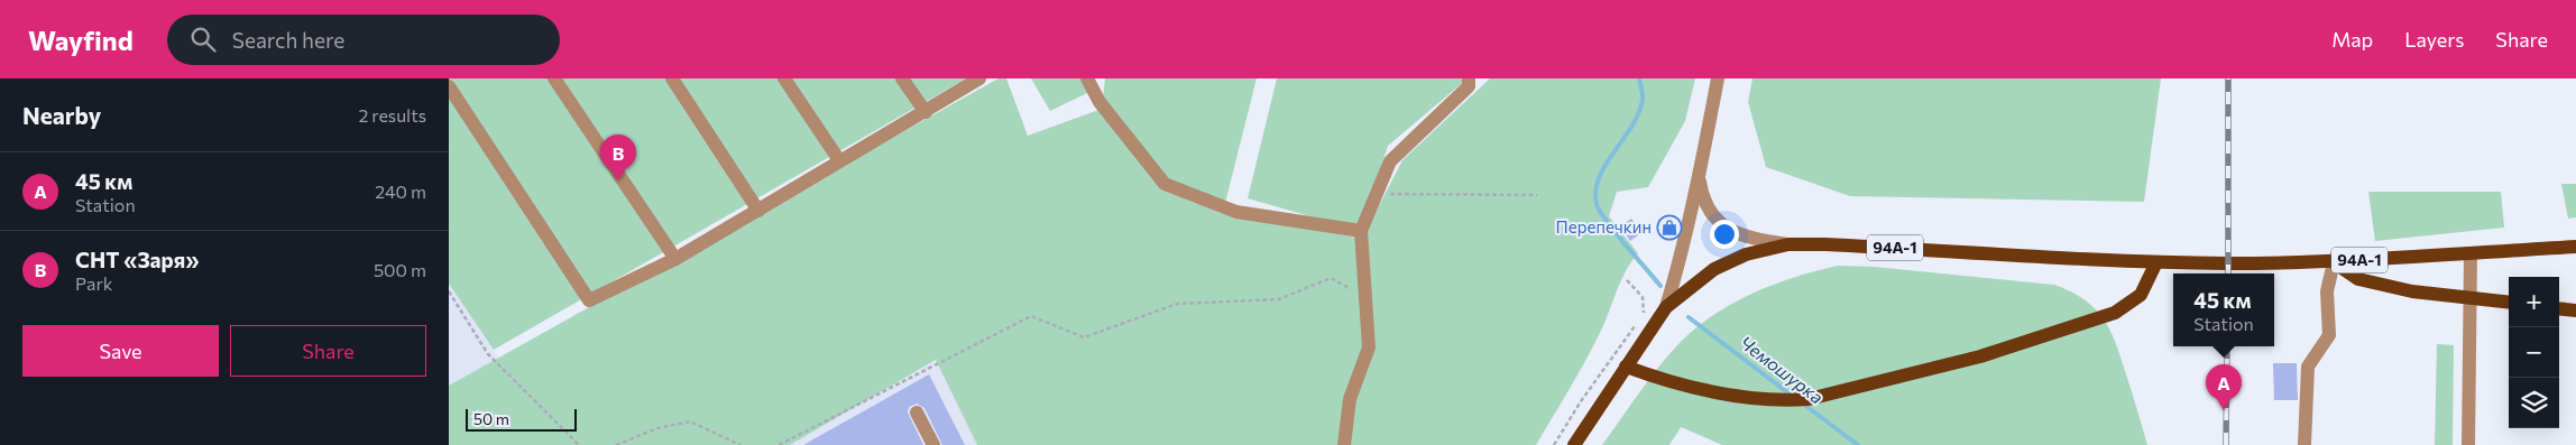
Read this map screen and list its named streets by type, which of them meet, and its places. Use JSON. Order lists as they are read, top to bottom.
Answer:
{
  "streets": {
    "main road": ["94А-1"]
  },
  "water": ["Чемошурка"],
  "places": {
    "shop": ["Перепечкин"]
  },
  "scale_bar": "50 m",
  "page": {
    "header": "Wayfind",
    "search": "Search here",
    "nav": ["Map", "Layers", "Share"],
    "heading": ["Nearby", "2 results"],
    "pins": ["B", "A"],
    "list": [
      {
        "mark": "A",
        "name": "45 км",
        "note": "Station",
        "value": "240 m"
      },
      {
        "mark": "B",
        "name": "СНТ «Заря»",
        "note": "Park",
        "value": "500 m"
      }
    ],
    "popup": ["45 км", "Station"],
    "map_buttons": ["+", "−"],
    "buttons": ["Save", "Share"],
    "scale": "50 m"
  }
}
